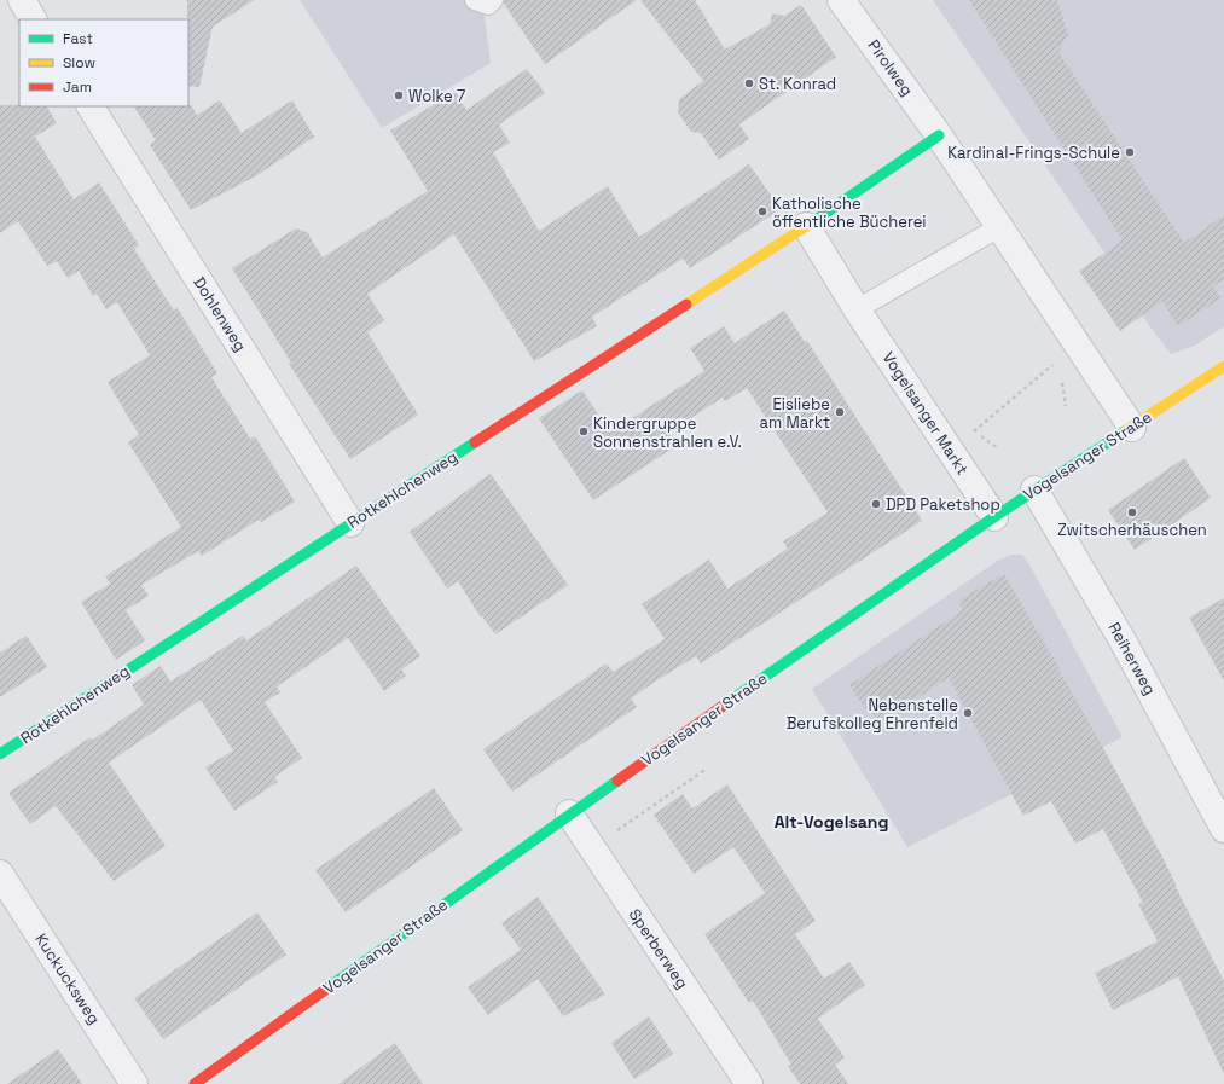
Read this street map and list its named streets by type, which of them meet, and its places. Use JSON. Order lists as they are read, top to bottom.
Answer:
{
  "streets": {
    "street": [
      "Pirolweg",
      "Dohlenweg",
      "Vogelsanger Markt",
      "Vogelsanger Straße",
      "Rotkehlchenweg",
      "Reiherweg",
      "Sperberweg",
      "Kuckucksweg"
    ]
  },
  "crossings": [
    ["Dohlenweg", "Rotkehlchenweg"],
    ["Vogelsanger Markt", "Vogelsanger Straße"],
    ["Vogelsanger Markt", "Rotkehlchenweg"],
    ["Vogelsanger Straße", "Reiherweg"],
    ["Vogelsanger Straße", "Sperberweg"]
  ],
  "districts": ["Alt-Vogelsang"],
  "places": [
    "St. Konrad",
    "Wolke 7",
    "Kardinal-Frings-Schule",
    "Katholische öffentliche Bücherei",
    "Eisliebe am Markt",
    "Kindergruppe Sonnenstrahlen e.V.",
    "DPD Paketshop",
    "Zwitscherhäuschen",
    "Nebenstelle Berufskolleg Ehrenfeld"
  ],
  "legend": ["Fast", "Slow", "Jam"]
}
